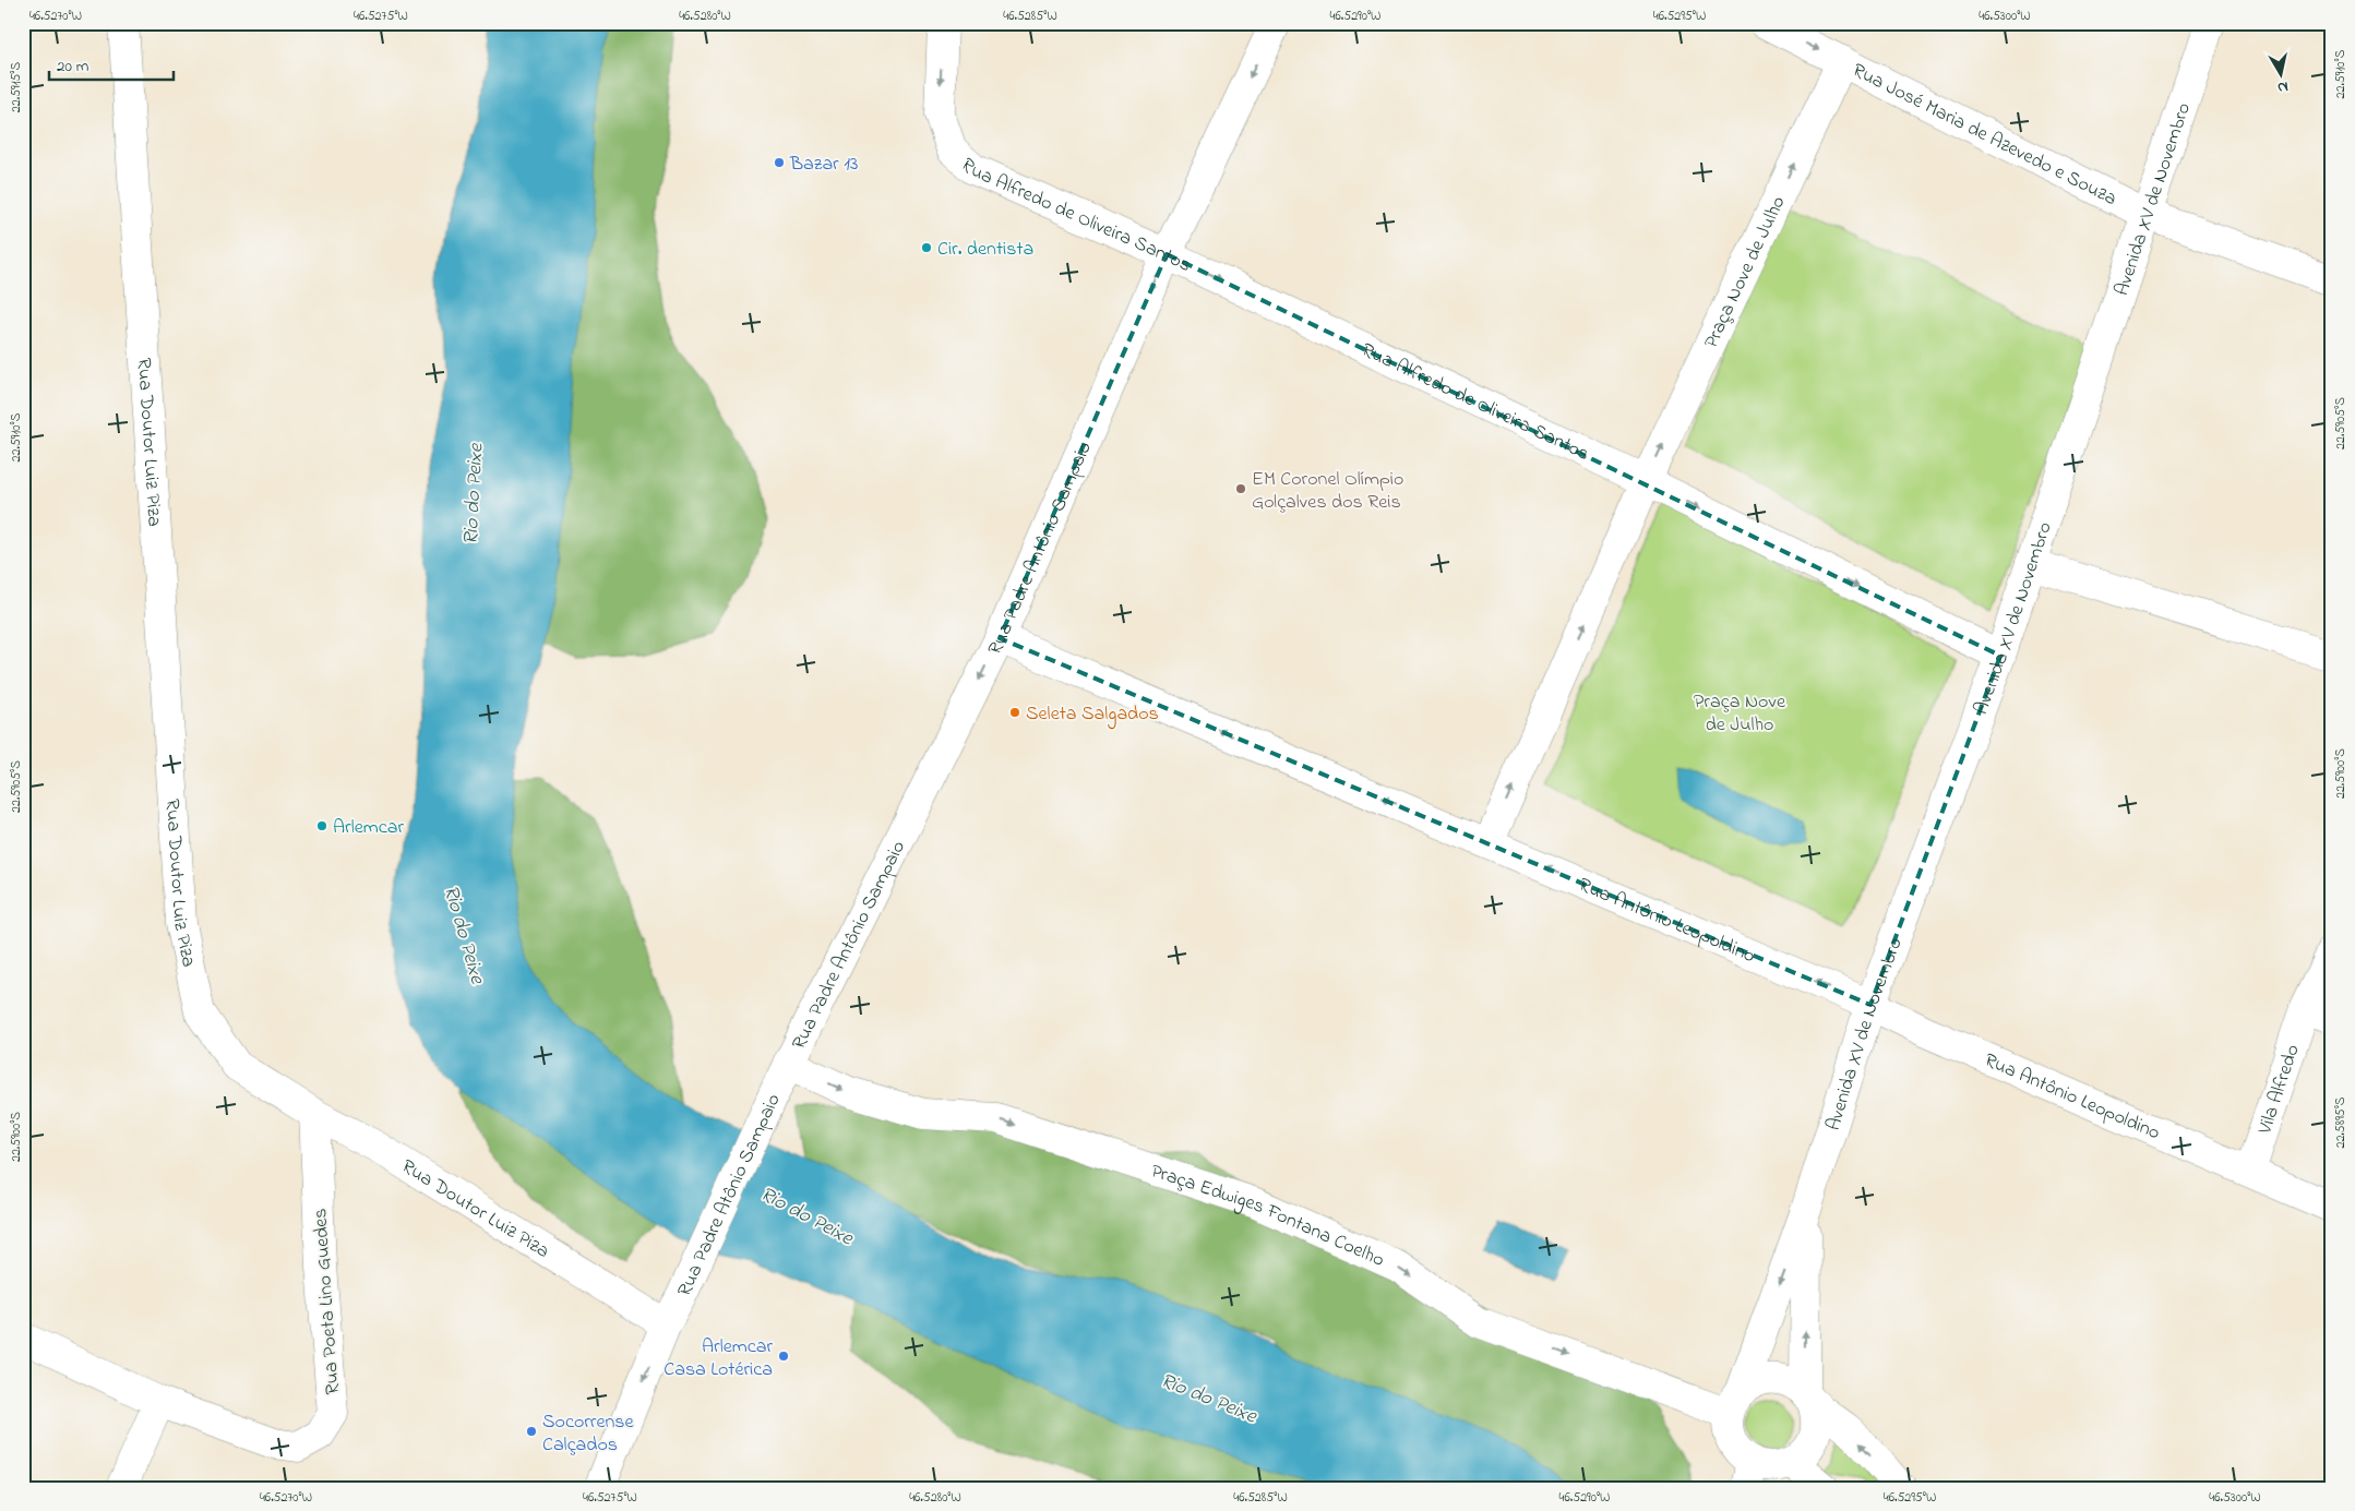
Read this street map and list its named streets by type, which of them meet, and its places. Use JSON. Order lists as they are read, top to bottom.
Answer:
{
  "streets": {
    "street": [
      "Rua José Maria de Azevedo e Souza",
      "Avenida XV de Novembro",
      "Rua Alfredo de Oliveira Santos",
      "Praça Nove de Julho",
      "Rua Doutor Luiz Piza",
      "Rua Padre Antônio Sampaio",
      "Rua Antônio Leopoldino",
      "Vila Alfredo",
      "Rua Padre Atônio Sampaio",
      "Praça Edwiges Fontana Coelho",
      "Rua Poeta Lino Guedes"
    ]
  },
  "crossings": [
    ["Rua José Maria de Azevedo e Souza", "Avenida XV de Novembro"],
    ["Rua José Maria de Azevedo e Souza", "Praça Nove de Julho"],
    ["Avenida XV de Novembro", "Rua Alfredo de Oliveira Santos"],
    ["Avenida XV de Novembro", "Rua Antônio Leopoldino"],
    ["Avenida XV de Novembro", "Praça Edwiges Fontana Coelho"],
    ["Rua Alfredo de Oliveira Santos", "Praça Nove de Julho"],
    ["Rua Alfredo de Oliveira Santos", "Rua Padre Antônio Sampaio"],
    ["Praça Nove de Julho", "Rua Antônio Leopoldino"],
    ["Rua Doutor Luiz Piza", "Rua Padre Atônio Sampaio"],
    ["Rua Doutor Luiz Piza", "Rua Poeta Lino Guedes"],
    ["Rua Padre Antônio Sampaio", "Rua Antônio Leopoldino"],
    ["Rua Padre Antônio Sampaio", "Rua Padre Atônio Sampaio"],
    ["Rua Padre Antônio Sampaio", "Praça Edwiges Fontana Coelho"],
    ["Rua Antônio Leopoldino", "Vila Alfredo"],
    ["Rua Padre Atônio Sampaio", "Praça Edwiges Fontana Coelho"]
  ],
  "one_way": [
    "Rua Alfredo de Oliveira Santos",
    "Praça Nove de Julho",
    "Rua Padre Antônio Sampaio",
    "Rua Antônio Leopoldino",
    "Rua Padre Atônio Sampaio",
    "Praça Edwiges Fontana Coelho"
  ],
  "water": ["Rio do Peixe"],
  "parks": ["Praça Nove de Julho"],
  "places": [
    "Bazar 13",
    "Cir. dentista",
    "EM Coronel Olímpio Golçalves dos Reis",
    "Seleta Salgados",
    "Arlemcar",
    "Arlemcar Casa Lotérica",
    "Socorrense Calçados"
  ],
  "scale_bar": "20 m",
  "north": "bottom",
  "coordinates": [
    "46.5270°W",
    "46.5275°W",
    "46.5280°W",
    "46.5285°W",
    "46.5290°W",
    "46.5295°W",
    "46.5300°W",
    "22.5910°S",
    "22.5915°S",
    "22.5905°S",
    "22.5900°S",
    "22.5895°S"
  ]
}
